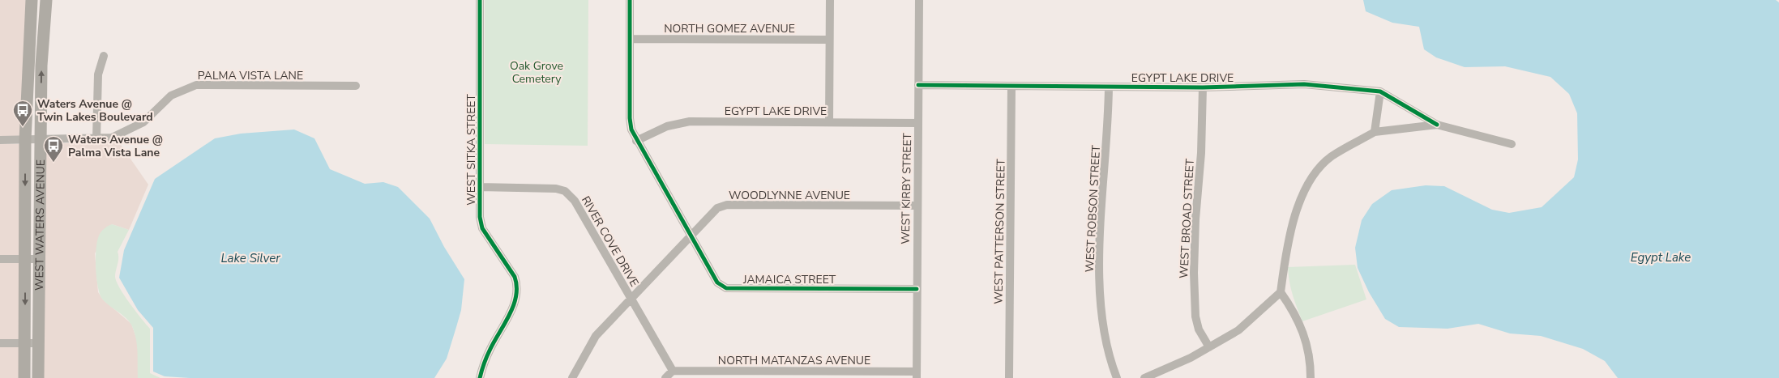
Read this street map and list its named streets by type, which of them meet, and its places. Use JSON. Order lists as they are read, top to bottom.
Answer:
{
  "streets": {
    "main road": ["WEST WATERS AVENUE"],
    "street": [
      "NORTH GOMEZ AVENUE",
      "PALMA VISTA LANE",
      "EGYPT LAKE DRIVE",
      "WEST SITKA STREET",
      "WEST KIRBY STREET",
      "WOODLYNNE AVENUE",
      "WEST ROBSON STREET",
      "WEST BROAD STREET",
      "WEST PATTERSON STREET",
      "RIVER COVE DRIVE",
      "JAMAICA STREET",
      "NORTH MATANZAS AVENUE"
    ]
  },
  "crossings": [
    ["NORTH GOMEZ AVENUE", "JAMAICA STREET"],
    ["PALMA VISTA LANE", "WEST WATERS AVENUE"],
    ["EGYPT LAKE DRIVE", "WEST KIRBY STREET"],
    ["EGYPT LAKE DRIVE", "WEST ROBSON STREET"],
    ["EGYPT LAKE DRIVE", "WEST BROAD STREET"],
    ["EGYPT LAKE DRIVE", "WEST PATTERSON STREET"],
    ["EGYPT LAKE DRIVE", "JAMAICA STREET"],
    ["WEST SITKA STREET", "RIVER COVE DRIVE"],
    ["WEST KIRBY STREET", "WOODLYNNE AVENUE"],
    ["WEST KIRBY STREET", "JAMAICA STREET"],
    ["WEST KIRBY STREET", "NORTH MATANZAS AVENUE"],
    ["WOODLYNNE AVENUE", "RIVER COVE DRIVE"],
    ["WOODLYNNE AVENUE", "JAMAICA STREET"],
    ["RIVER COVE DRIVE", "NORTH MATANZAS AVENUE"]
  ],
  "water": ["Egypt Lake", "Lake Silver"],
  "parks": ["Oak Grove Cemetery"],
  "places": {
    "bus stop": ["Waters Avenue @ Twin Lakes Boulevard", "Waters Avenue @ Palma Vista Lane"]
  }
}
